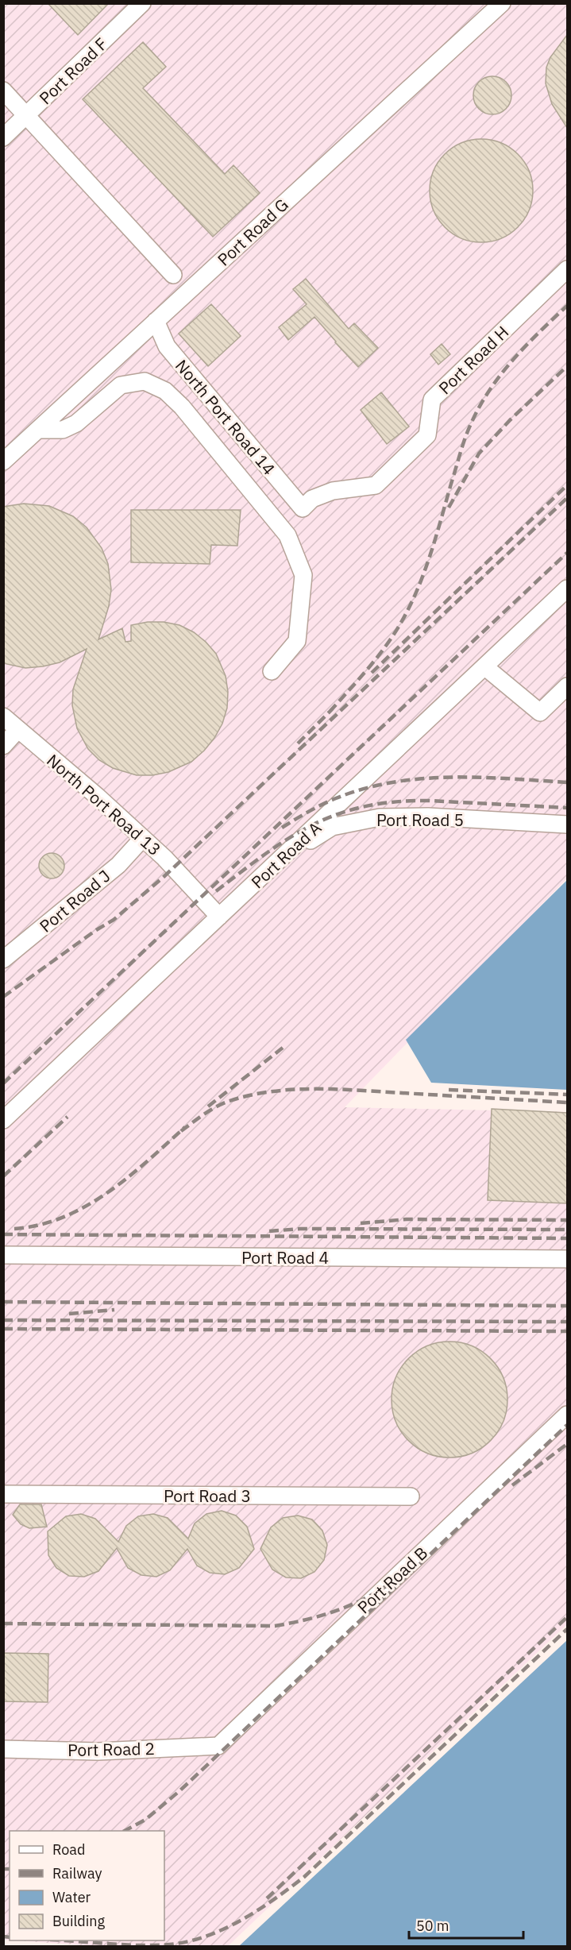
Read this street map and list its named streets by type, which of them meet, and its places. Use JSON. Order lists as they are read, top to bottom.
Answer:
{
  "streets": {
    "lane": [
      "Port Road F",
      "Port Road G",
      "Port Road H",
      "North Port Road 14",
      "North Port Road 13",
      "Port Road 5",
      "Port Road A",
      "Port Road J",
      "Port Road 4",
      "Port Road 3",
      "Port Road B",
      "Port Road 2"
    ]
  },
  "crossings": [
    ["Port Road G", "North Port Road 14"],
    ["Port Road H", "North Port Road 14"],
    ["North Port Road 13", "Port Road A"],
    ["North Port Road 13", "Port Road J"],
    ["Port Road 5", "Port Road A"],
    ["Port Road B", "Port Road 2"]
  ],
  "legend": [
    "Road",
    "Railway",
    "Water",
    "Building"
  ],
  "scale_bar": "50 m"
}
